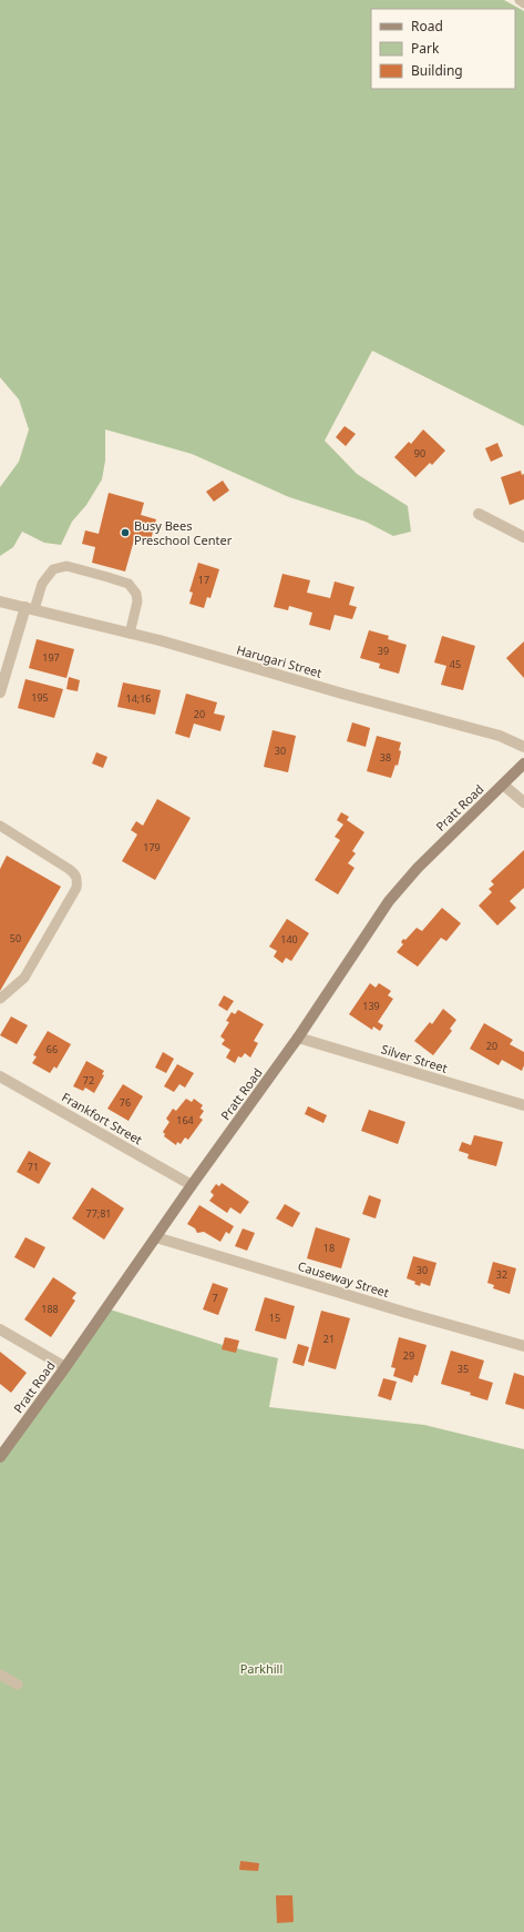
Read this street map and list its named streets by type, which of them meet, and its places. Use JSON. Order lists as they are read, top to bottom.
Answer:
{
  "streets": {
    "street": [
      "Harugari Street",
      "Pratt Road",
      "Silver Street",
      "Frankfort Street",
      "Causeway Street"
    ]
  },
  "crossings": [
    ["Pratt Road", "Silver Street"],
    ["Pratt Road", "Frankfort Street"],
    ["Pratt Road", "Causeway Street"]
  ],
  "parks": ["Parkhill"],
  "places": ["Busy Bees Preschool Center"],
  "house_numbers": [
    "90",
    "17",
    "39",
    "197",
    "45",
    "195",
    "14;16",
    "20",
    "30",
    "38",
    "179",
    "50",
    "140",
    "139",
    "20",
    "66",
    "72",
    "76",
    "164",
    "71",
    "77;81",
    "18",
    "30",
    "32",
    "7",
    "188",
    "15",
    "21",
    "29",
    "35"
  ],
  "legend": ["Road", "Park", "Building"]
}
